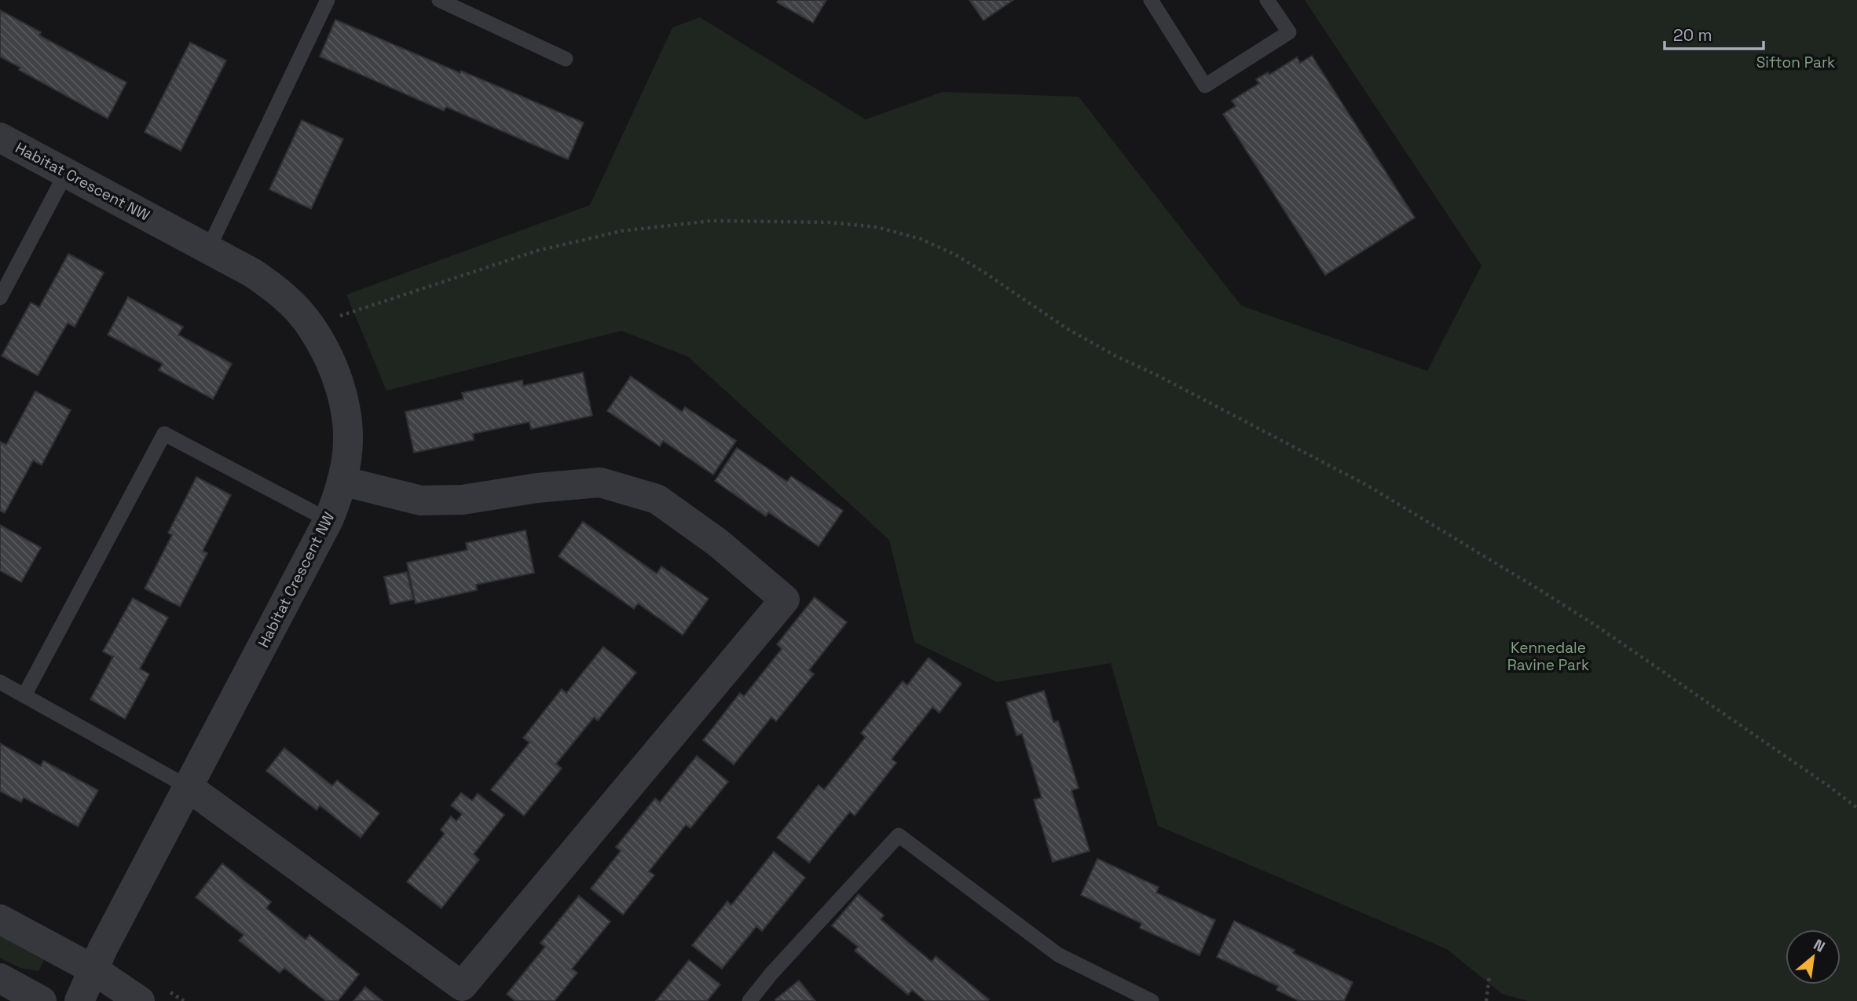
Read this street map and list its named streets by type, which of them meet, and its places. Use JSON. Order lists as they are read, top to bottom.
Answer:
{
  "streets": {
    "street": ["Habitat Crescent NW"]
  },
  "parks": ["Sifton Park", "Kennedale Ravine Park"],
  "scale_bar": "20 m",
  "north": "top right"
}
